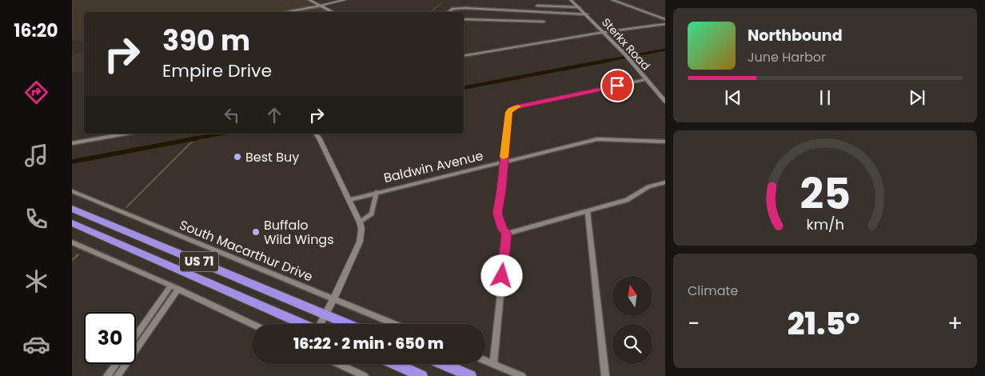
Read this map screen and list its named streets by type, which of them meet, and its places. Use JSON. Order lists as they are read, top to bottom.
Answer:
{
  "streets": {
    "highway": ["US 71"],
    "street": ["Sterkx Road", "Baldwin Avenue", "South Macarthur Drive"]
  },
  "places": ["Best Buy", "Buffalo Wild Wings"],
  "north": "top",
  "page": {
    "tabs": "16:20",
    "turn": ["390 m", "Empire Drive"],
    "song": ["Northbound", "June Harbor"],
    "tile": "Climate",
    "heat": ["−", "21.5°", "+"],
    "limit": "30",
    "trip": "16:22 · 2 min · 650 m",
    "gauge": ["25", "km/h"]
  }
}
